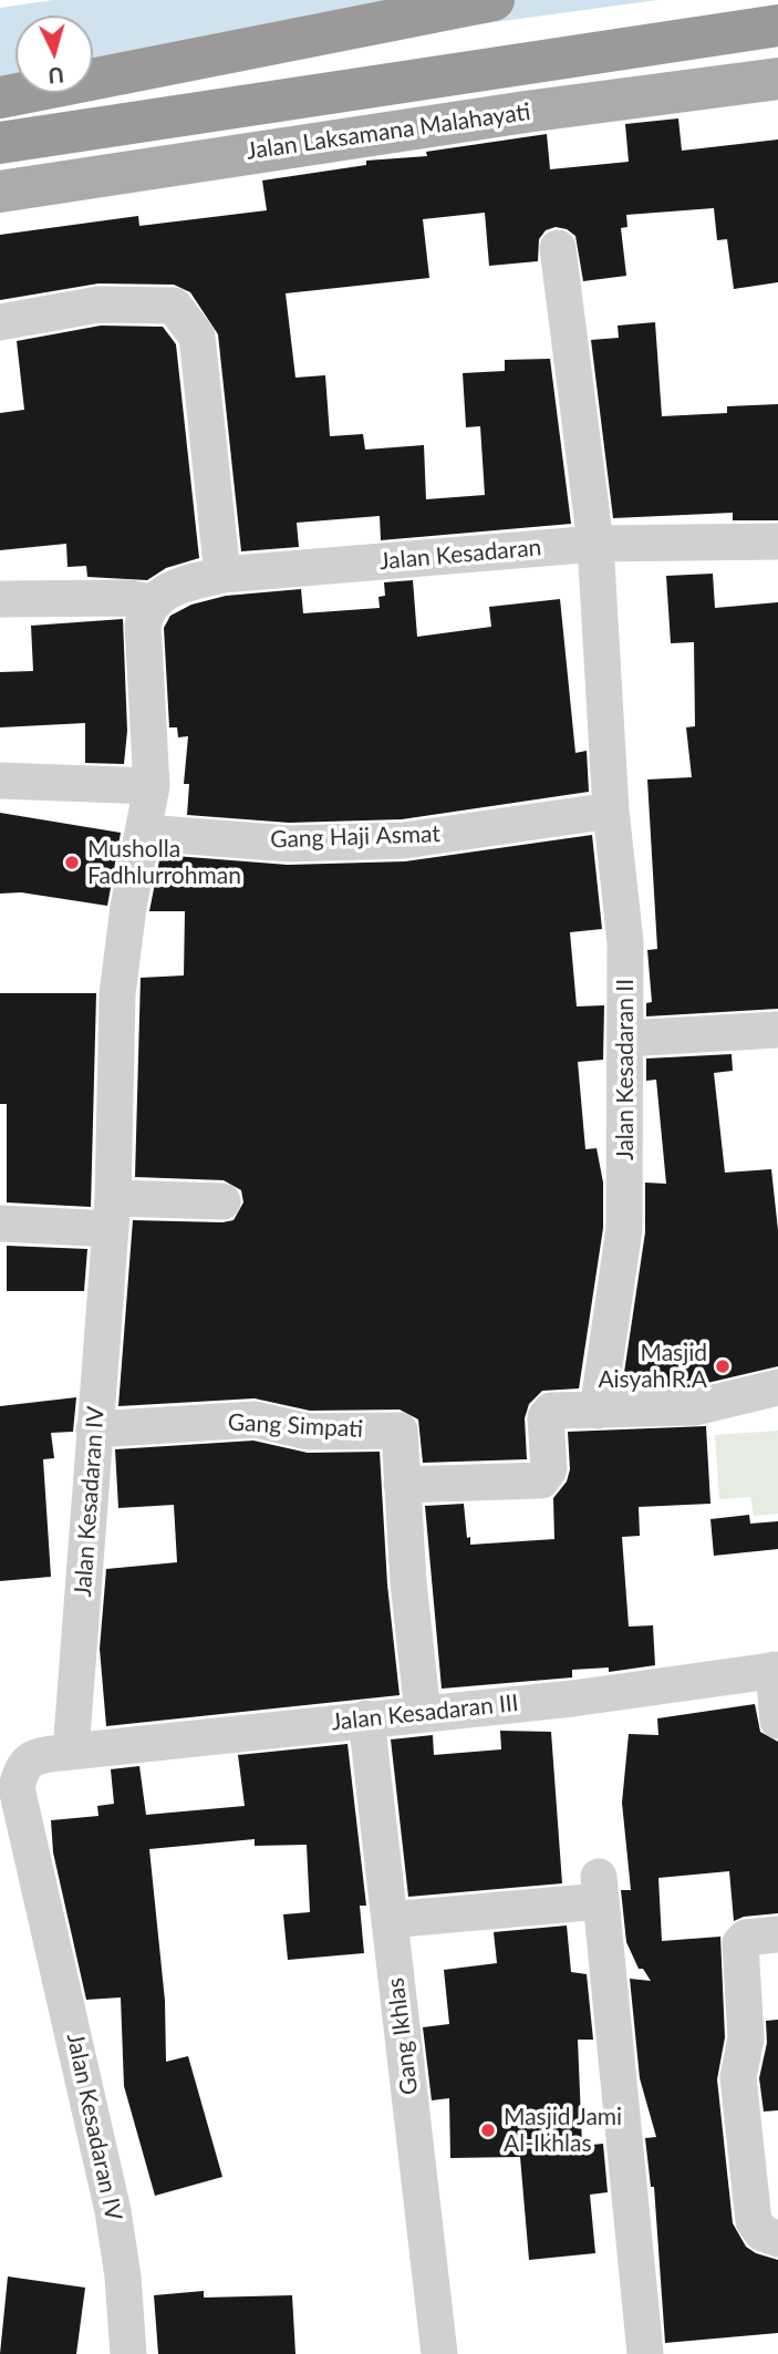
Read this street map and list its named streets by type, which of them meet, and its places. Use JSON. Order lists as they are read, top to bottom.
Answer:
{
  "streets": {
    "main road": ["Jalan Laksamana Malahayati"],
    "street": [
      "Jalan Kesadaran",
      "Gang Haji Asmat",
      "Jalan Kesadaran II",
      "Gang Simpati",
      "Jalan Kesadaran IV",
      "Jalan Kesadaran III",
      "Gang Ikhlas"
    ]
  },
  "crossings": [
    ["Jalan Kesadaran", "Jalan Kesadaran II"],
    ["Jalan Kesadaran", "Jalan Kesadaran IV"],
    ["Gang Haji Asmat", "Jalan Kesadaran II"],
    ["Gang Haji Asmat", "Jalan Kesadaran IV"],
    ["Gang Simpati", "Jalan Kesadaran IV"],
    ["Gang Simpati", "Jalan Kesadaran III"],
    ["Jalan Kesadaran IV", "Jalan Kesadaran III"],
    ["Jalan Kesadaran III", "Gang Ikhlas"]
  ],
  "places": ["Musholla Fadhlurrohman", "Masjid Aisyah R.A", "Masjid Jami Al-Ikhlas"],
  "north": "bottom"
}
